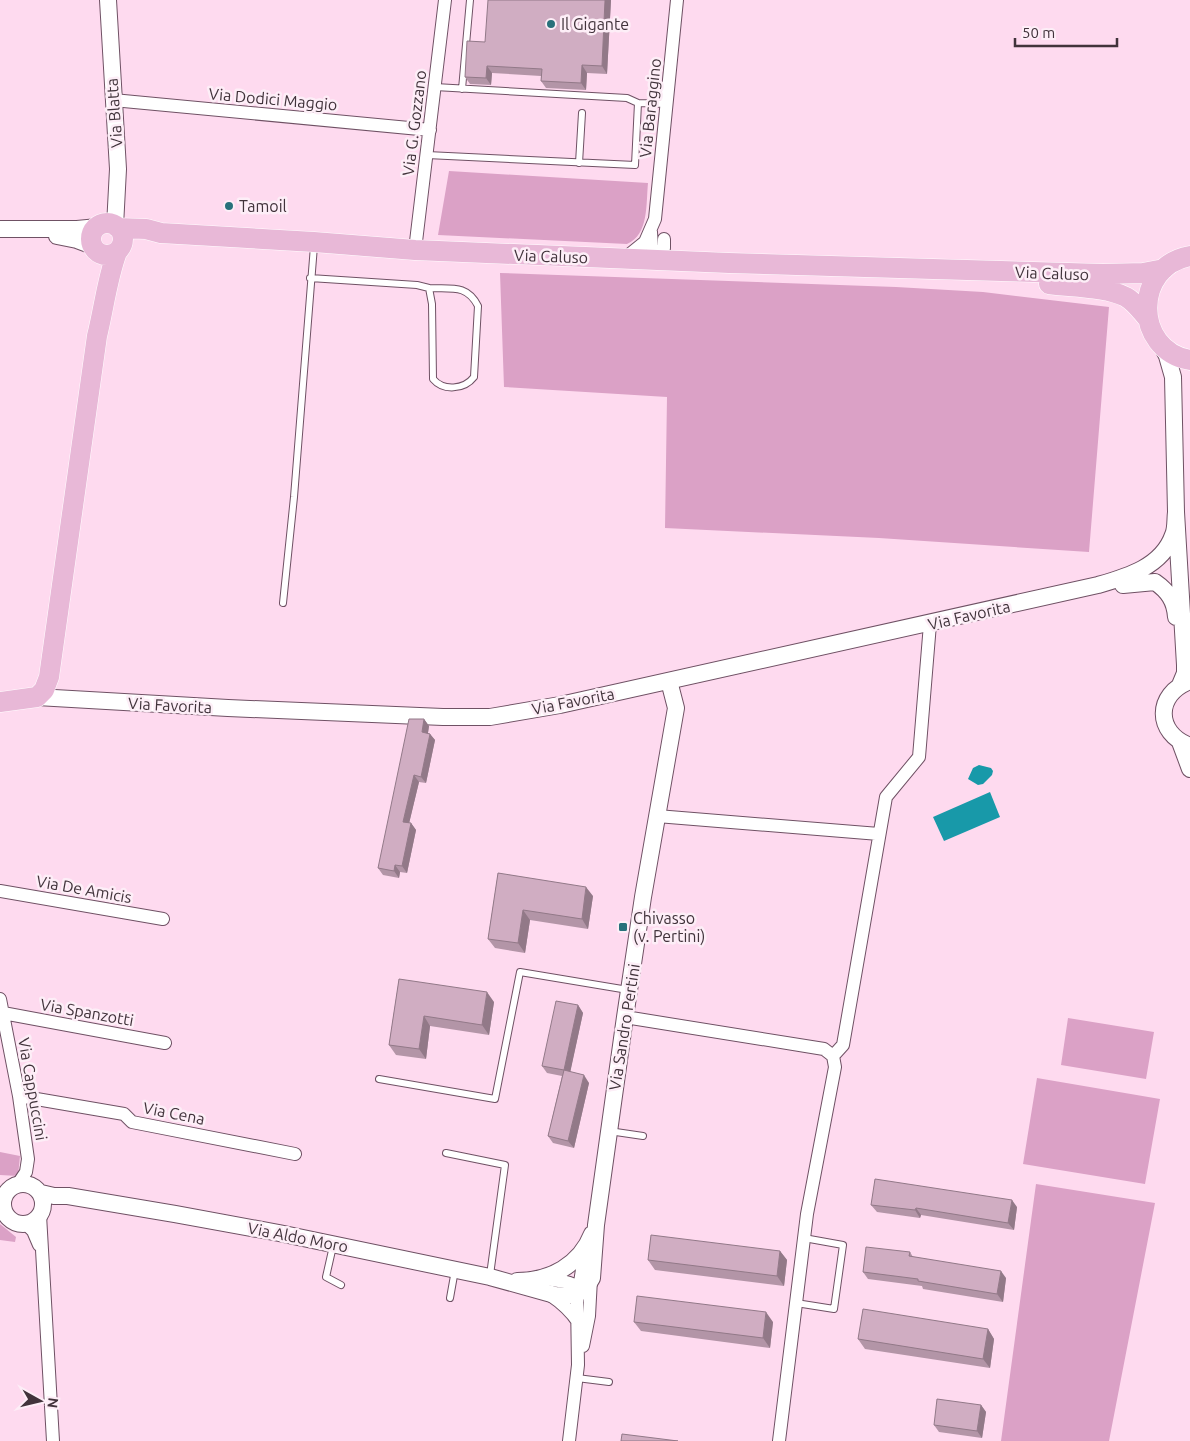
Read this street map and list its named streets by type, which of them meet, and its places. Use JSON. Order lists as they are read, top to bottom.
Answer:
{
  "streets": {
    "main road": ["Via Caluso"],
    "street": [
      "Via Dodici Maggio",
      "Via Baraggino",
      "Via Blatta",
      "Via G. Gozzano",
      "Via Favorita",
      "Via De Amicis",
      "Via Spanzotti",
      "Via Sandro Pertini",
      "Via Cappuccini",
      "Via Cena",
      "Via Aldo Moro"
    ]
  },
  "crossings": [
    ["Via Dodici Maggio", "Via Blatta"],
    ["Via Dodici Maggio", "Via G. Gozzano"],
    ["Via Baraggino", "Via Caluso"],
    ["Via Blatta", "Via Caluso"],
    ["Via G. Gozzano", "Via Caluso"],
    ["Via Favorita", "Via Sandro Pertini"],
    ["Via Spanzotti", "Via Cappuccini"],
    ["Via Sandro Pertini", "Via Aldo Moro"],
    ["Via Cappuccini", "Via Cena"],
    ["Via Cappuccini", "Via Aldo Moro"]
  ],
  "places": {
    "other": ["Il Gigante", "Tamoil"],
    "transit": ["Chivasso (v. Pertini)"]
  },
  "scale_bar": "50 m",
  "north": "right"
}
